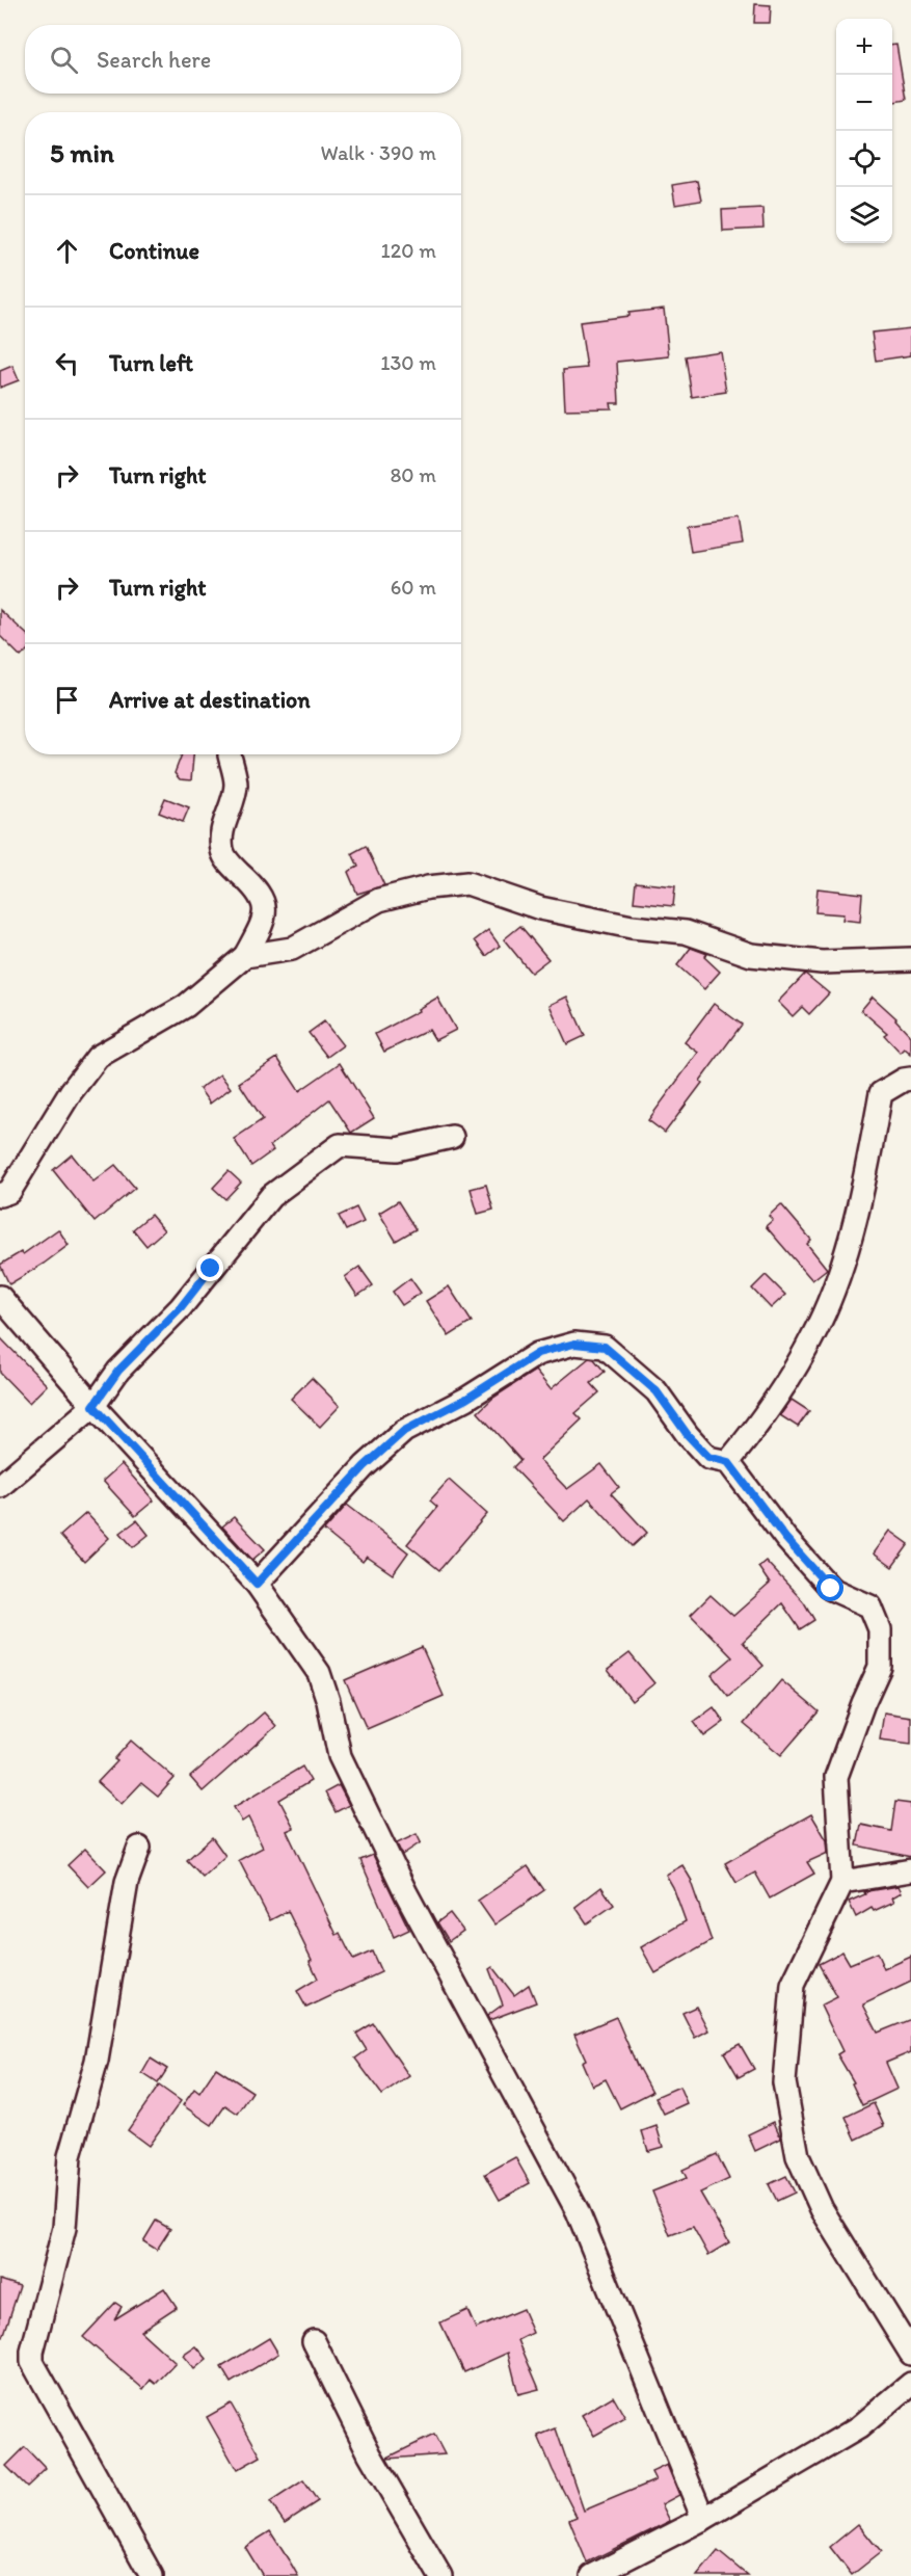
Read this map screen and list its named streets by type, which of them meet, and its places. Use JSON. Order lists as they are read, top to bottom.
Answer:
{
  "page": {
    "map_buttons": ["+", "−"],
    "search": "Search here",
    "heading": ["5 min", "Walk · 390 m"],
    "list": [
      ["Continue", "120 m"],
      ["Turn left", "130 m"],
      ["Turn right", "80 m"],
      ["Turn right", "60 m"],
      "Arrive at destination"
    ]
  }
}
